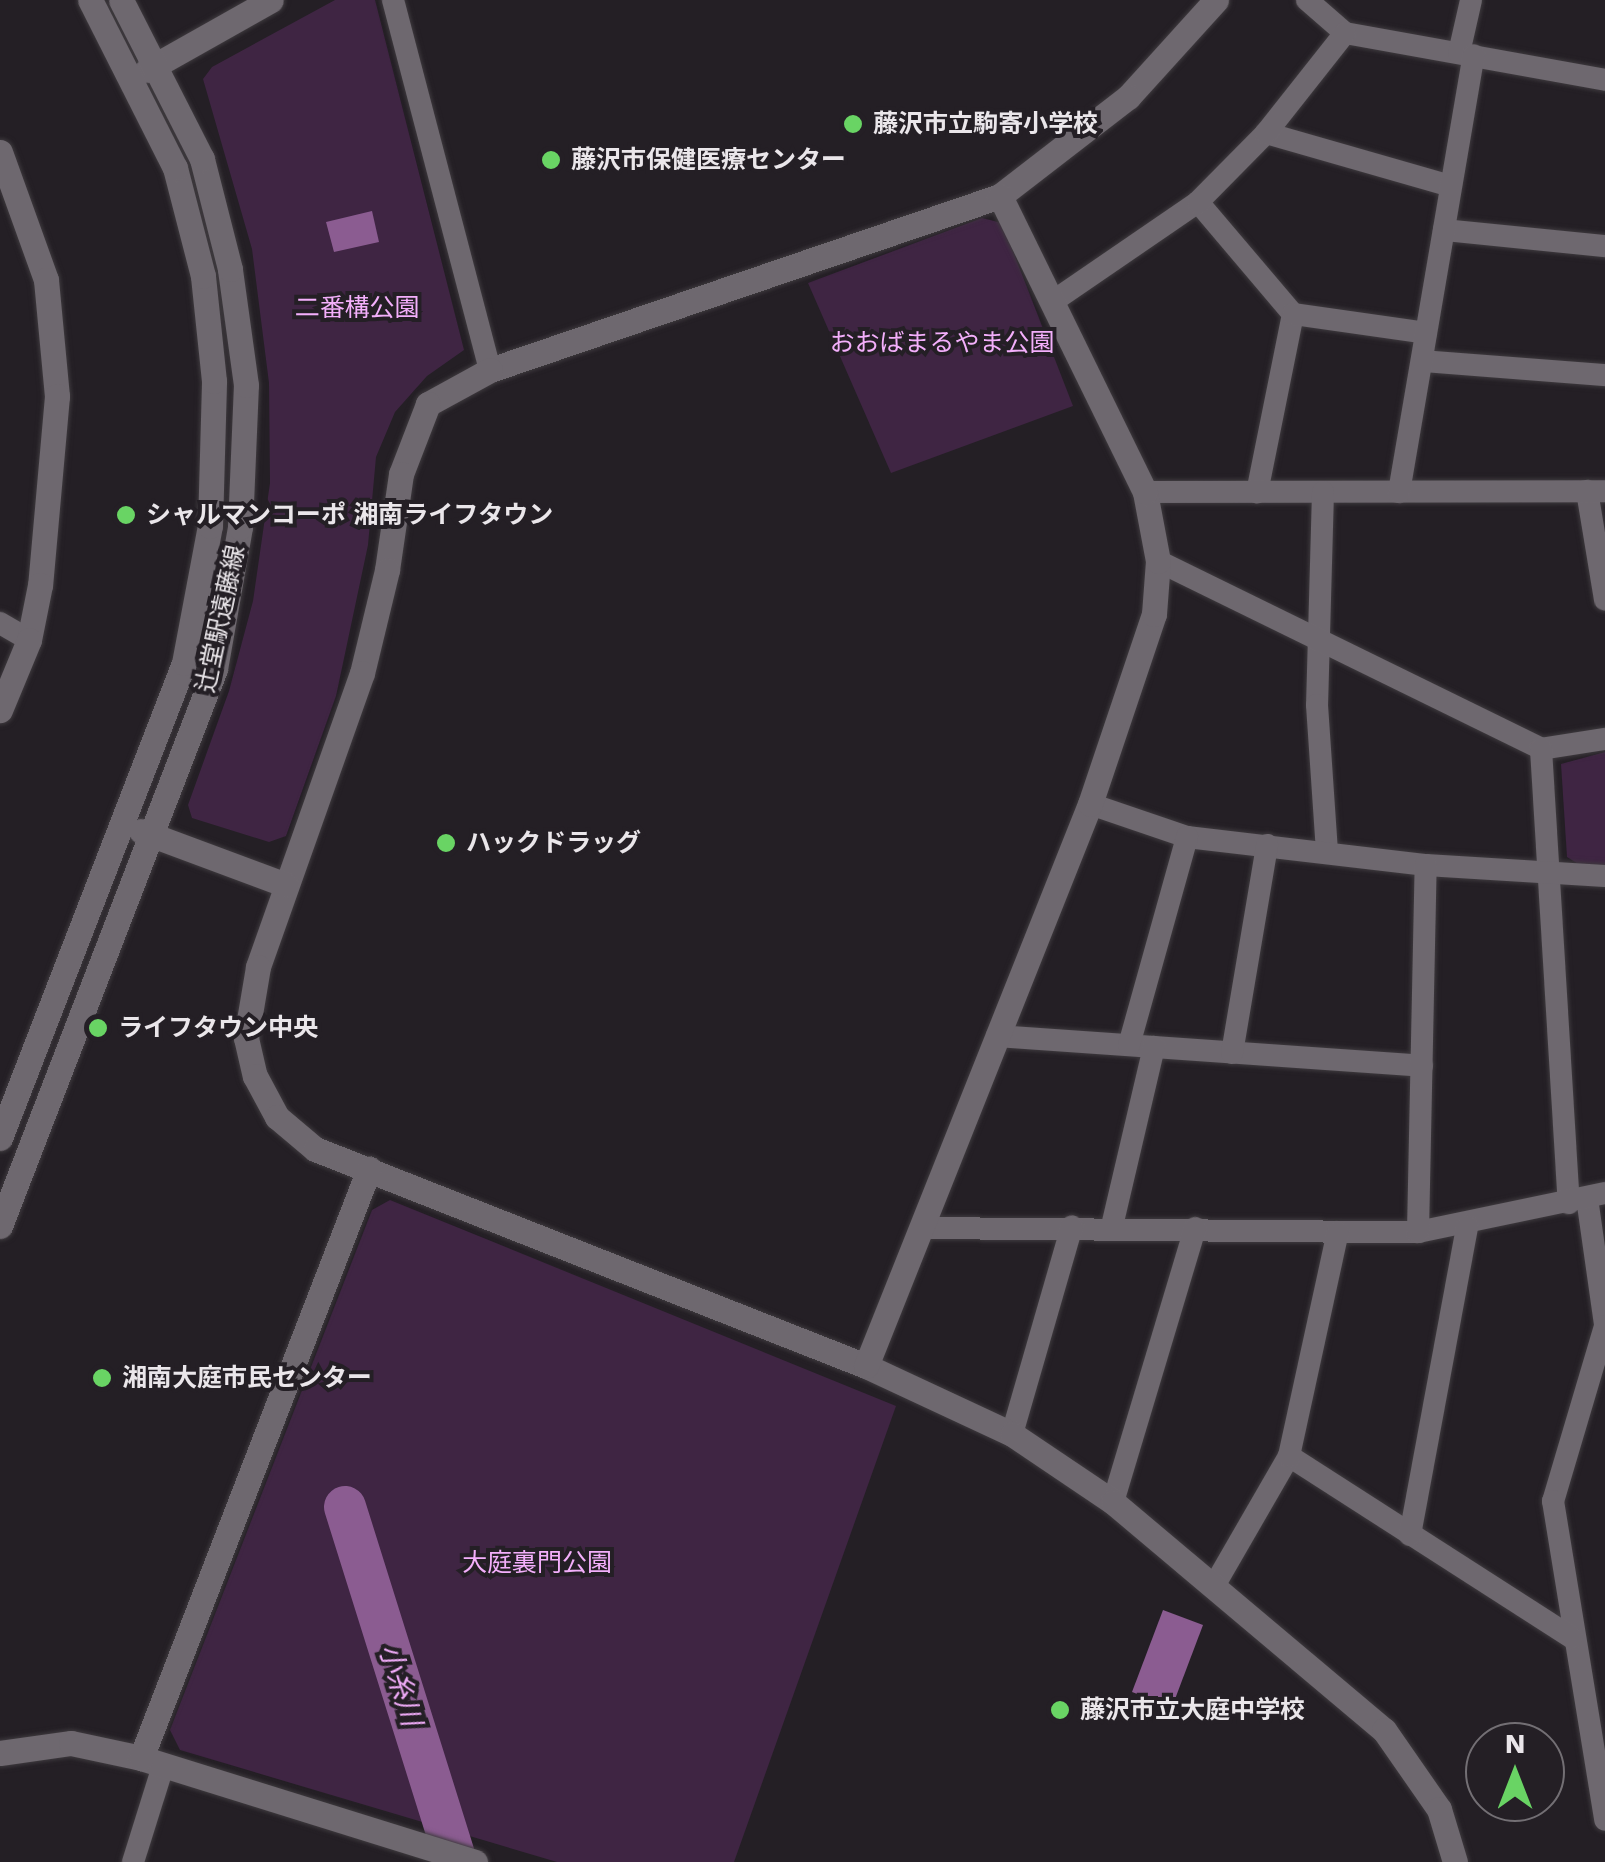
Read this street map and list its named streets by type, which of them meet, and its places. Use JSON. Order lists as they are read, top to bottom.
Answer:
{
  "streets": {
    "street": ["辻堂駅遠藤線"]
  },
  "water": ["小糸川"],
  "parks": ["二番構公園", "おおばまるやま公園", "大庭裏門公園"],
  "places": [
    "藤沢市立駒寄小学校",
    "藤沢市保健医療センター",
    "シャルマンコーポ 湘南ライフタウン",
    "ハックドラッグ",
    "ライフタウン中央",
    "湘南大庭市民センター",
    "藤沢市立大庭中学校"
  ],
  "north": "top"
}
